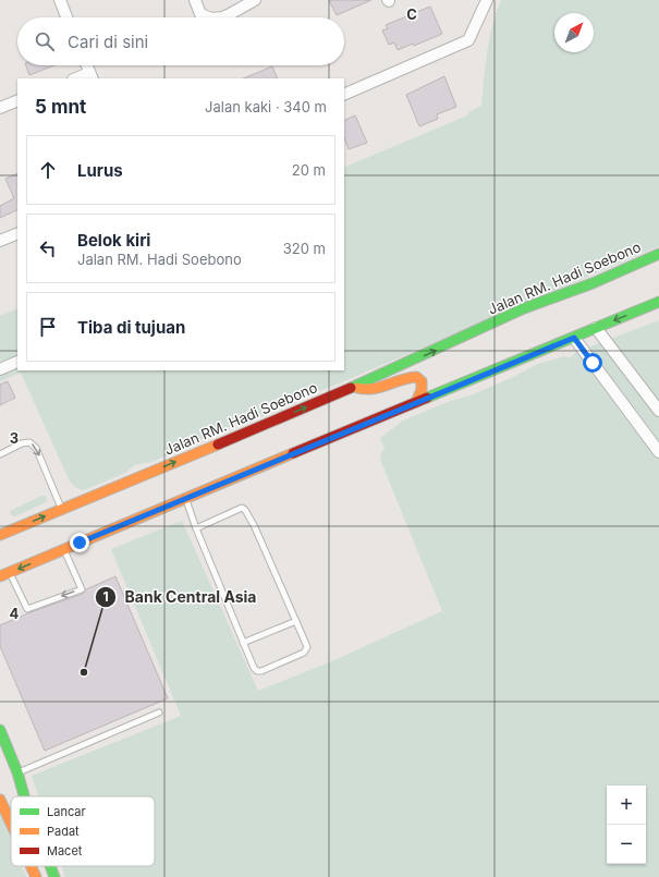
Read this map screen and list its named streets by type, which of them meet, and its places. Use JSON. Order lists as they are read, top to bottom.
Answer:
{
  "streets": {
    "main road": ["Jalan RM. Hadi Soebono"]
  },
  "places": ["Bank Central Asia"],
  "legend": ["Lancar", "Padat", "Macet"],
  "north": "top right",
  "page": {
    "search": "Cari di sini",
    "heading": ["5 mnt", "Jalan kaki · 340 m"],
    "list": [
      ["Lurus", "20 m"],
      ["Belok kiri", "Jalan RM. Hadi Soebono", "320 m"],
      "Tiba di tujuan"
    ],
    "map_buttons": ["+", "−"]
  },
  "grid": {
    "columns": ["C"],
    "rows": ["3", "4"]
  }
}
